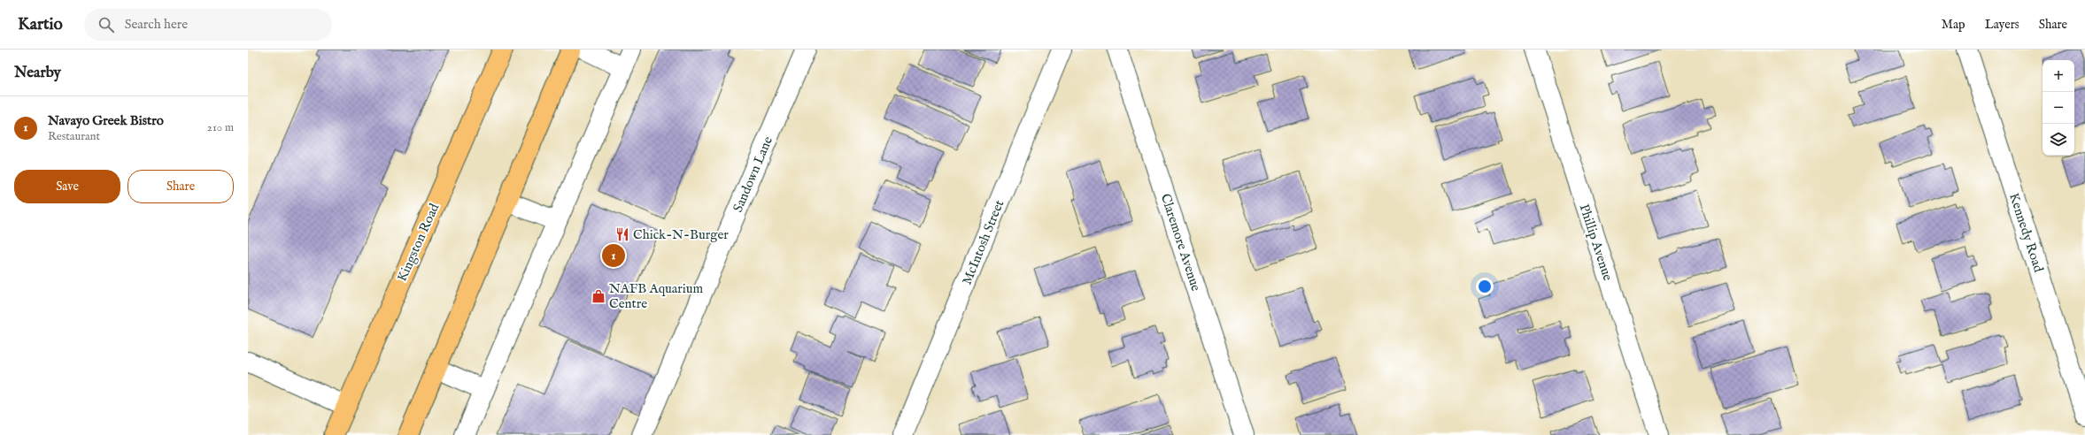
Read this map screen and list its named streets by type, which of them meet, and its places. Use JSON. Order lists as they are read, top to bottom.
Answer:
{
  "streets": {
    "main road": ["Kingston Road"],
    "street": [
      "Sandown Lane",
      "Kennedy Road",
      "McIntosh Street",
      "Claremore Avenue",
      "Phillip Avenue"
    ]
  },
  "places": {
    "restaurant": ["Chick-N-Burger"],
    "shop": ["NAFB Aquarium Centre"]
  },
  "page": {
    "header": "Kartio",
    "search": "Search here",
    "nav": ["Map", "Layers", "Share"],
    "heading": "Nearby",
    "map_buttons": ["+", "−"],
    "list": [
      {
        "mark": "1",
        "name": "Navayo Greek Bistro",
        "note": "Restaurant",
        "value": "210 m"
      }
    ],
    "buttons": ["Save", "Share"],
    "pins": "1"
  }
}
